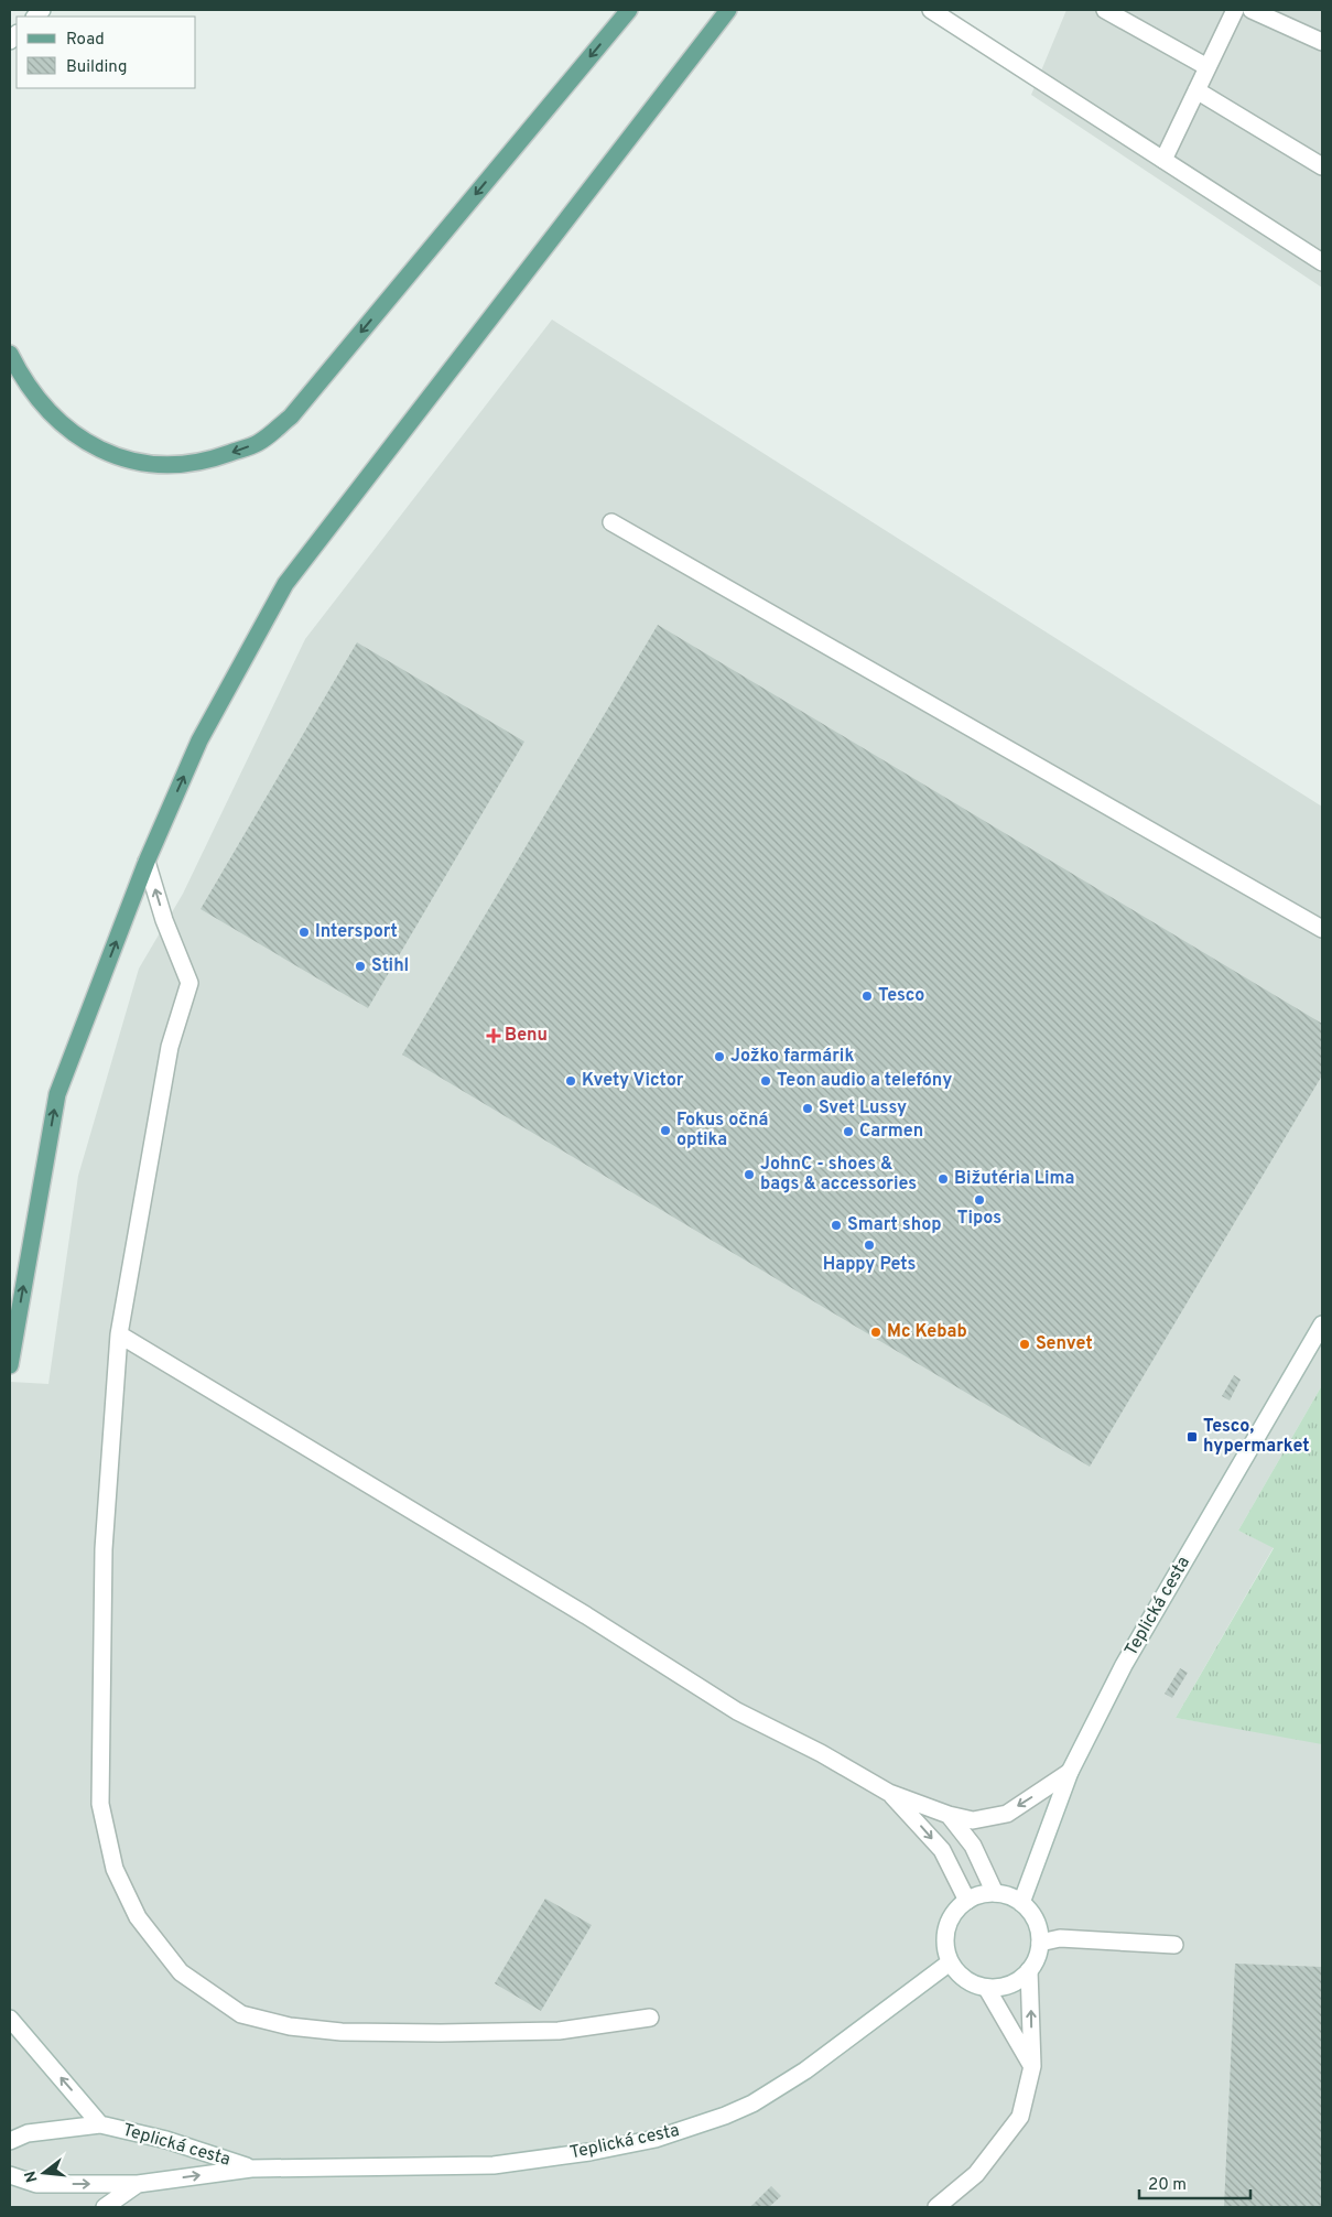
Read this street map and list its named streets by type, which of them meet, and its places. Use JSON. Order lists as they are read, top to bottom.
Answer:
{
  "streets": {
    "street": ["Teplická cesta"]
  },
  "places": {
    "other": [
      "Intersport",
      "Stihl",
      "Tesco",
      "Jožko farmárik",
      "Kvety Victor",
      "Teon audio a telefóny",
      "Svet Lussy",
      "Fokus očná optika",
      "Carmen",
      "JohnC - shoes & bags & accessories",
      "Bižutéria Lima",
      "Tipos",
      "Smart shop",
      "Happy Pets",
      "Mc Kebab",
      "Senvet"
    ],
    "health": ["Benu"],
    "transit": ["Tesco, hypermarket"]
  },
  "legend": ["Road", "Building"],
  "scale_bar": "20 m",
  "north": "left"
}
